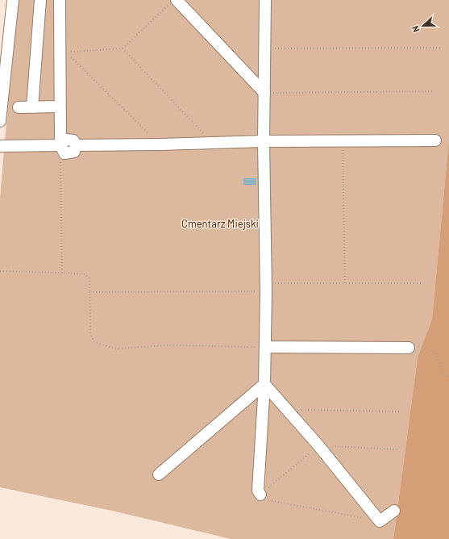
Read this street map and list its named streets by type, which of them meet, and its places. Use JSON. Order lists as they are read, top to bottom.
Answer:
{
  "parks": ["Cmentarz Miejski"],
  "north": "left"
}
